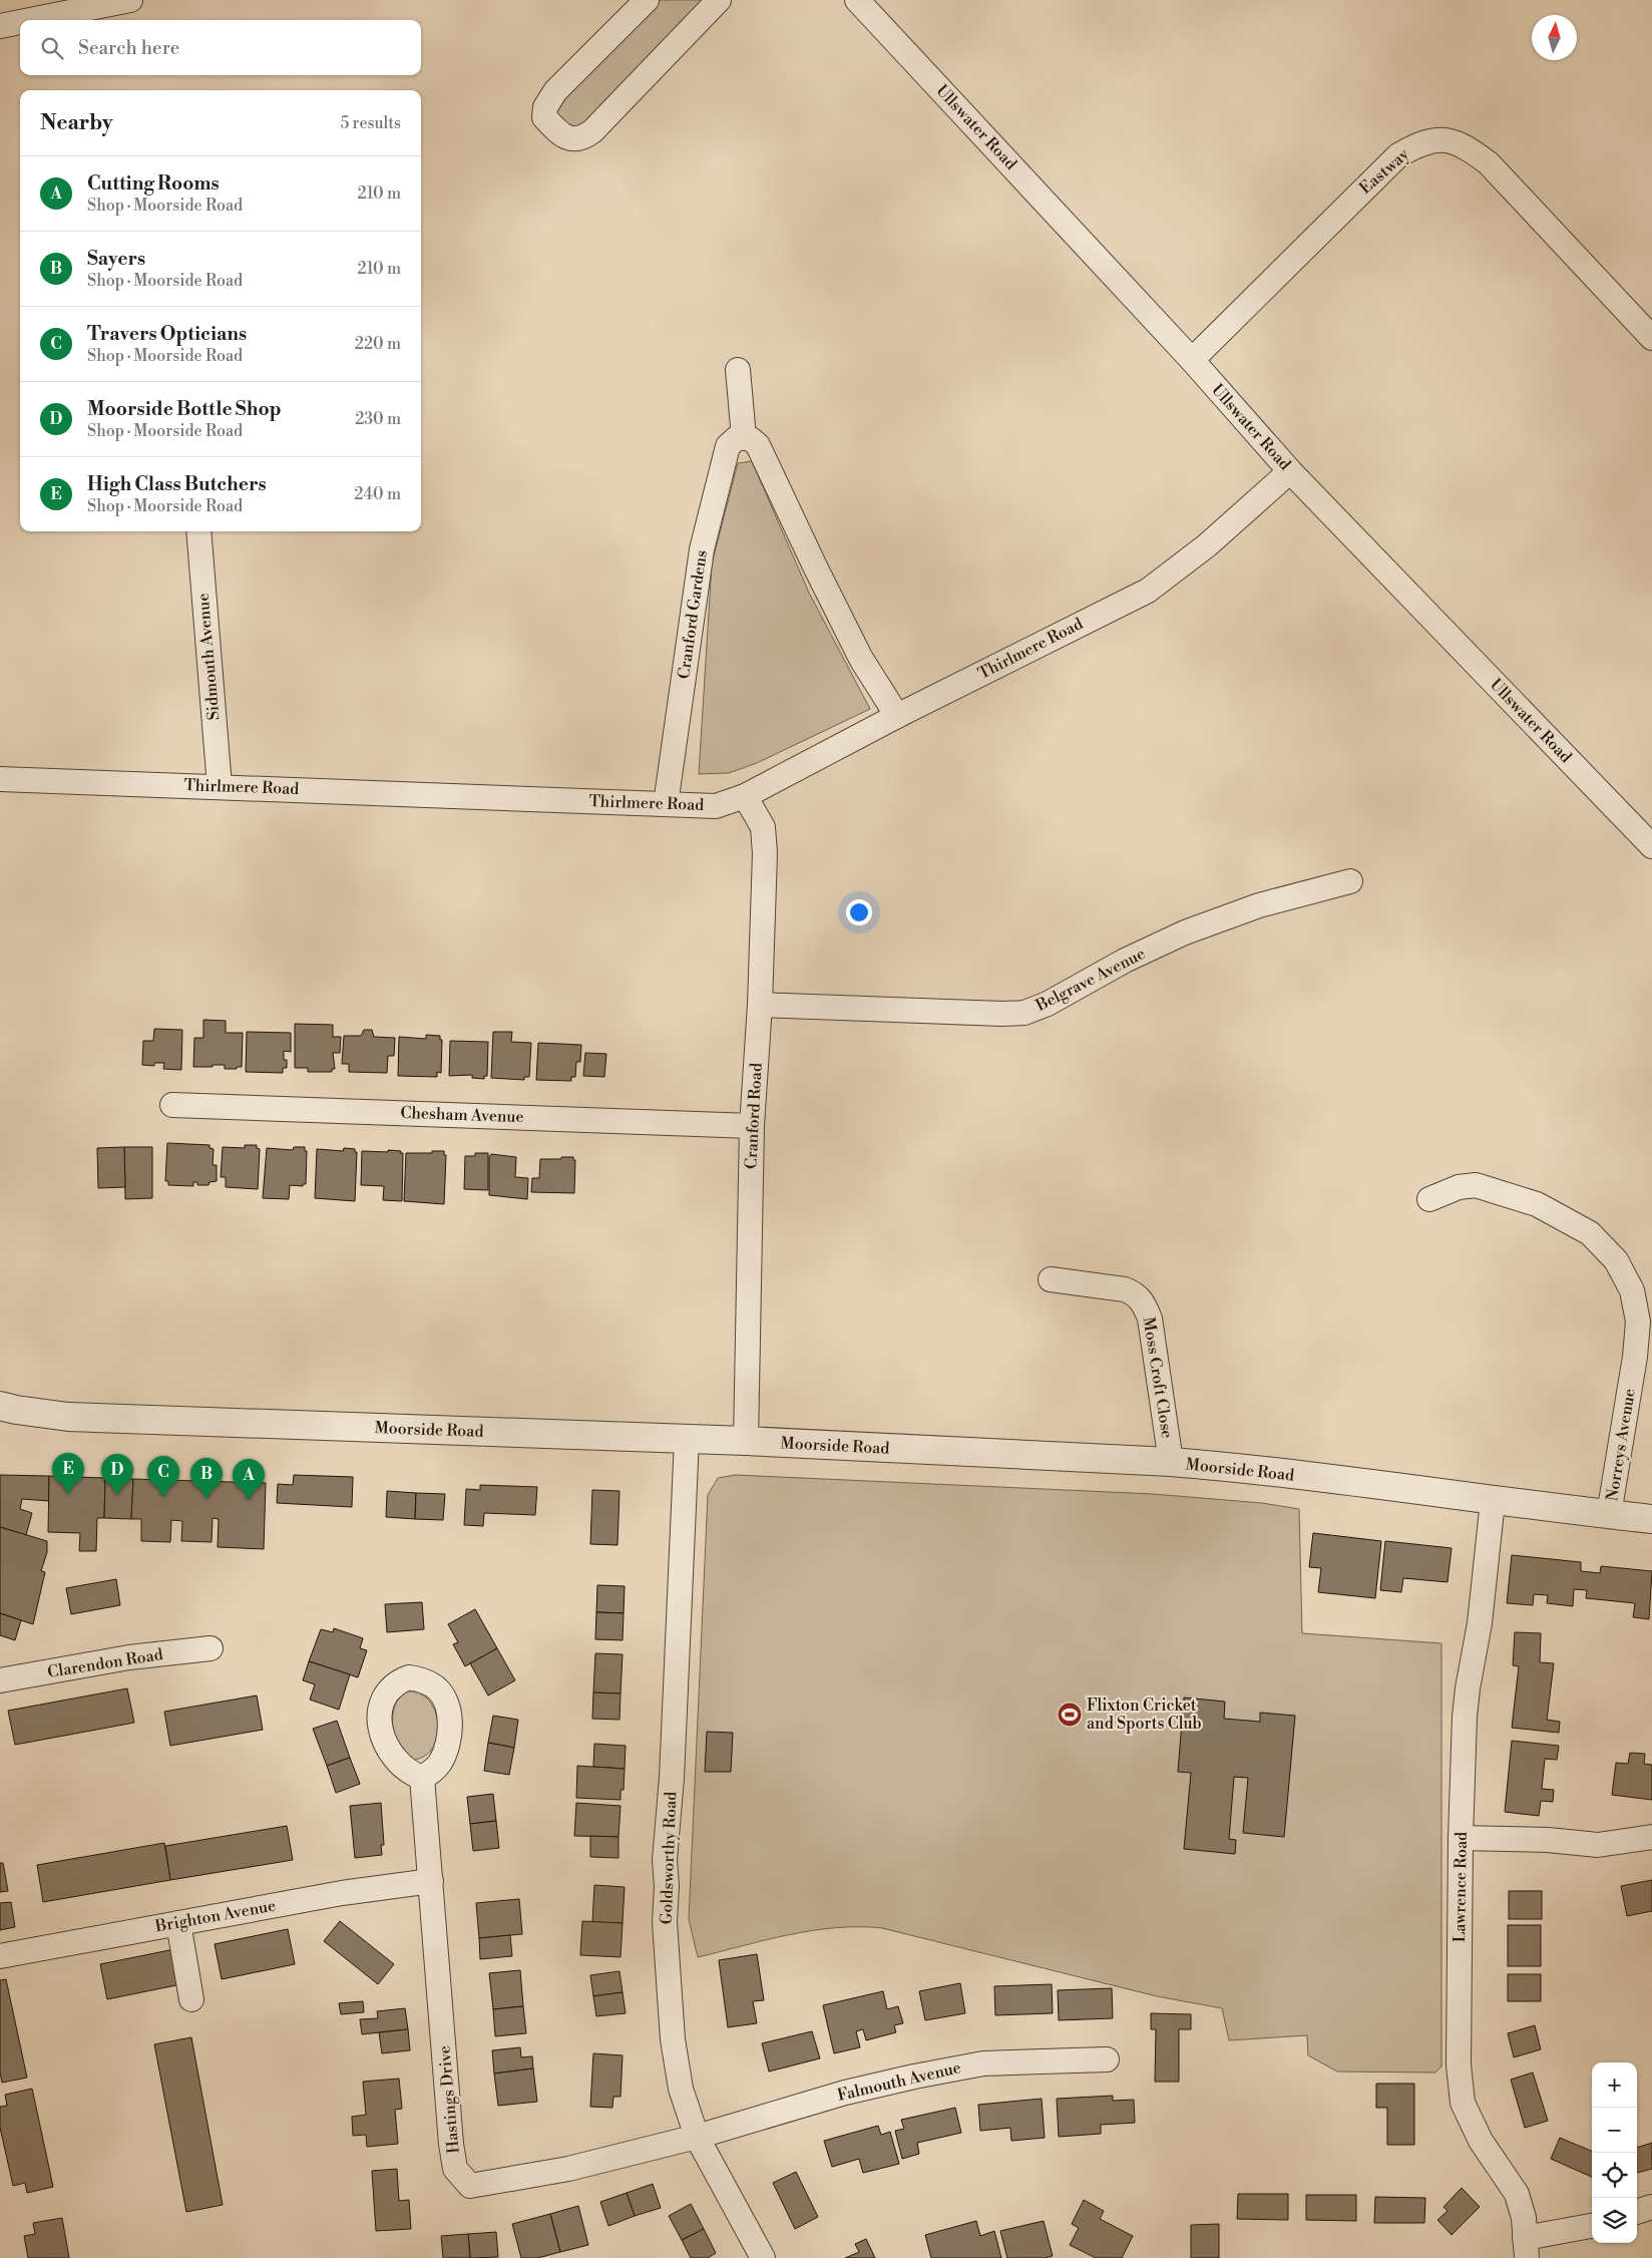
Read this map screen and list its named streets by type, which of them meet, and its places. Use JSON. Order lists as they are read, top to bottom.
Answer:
{
  "streets": {
    "street": [
      "Ullswater Road",
      "Eastway",
      "Cranford Gardens",
      "Thirlmere Road",
      "Sidmouth Avenue",
      "Belgrave Avenue",
      "Chesham Avenue",
      "Cranford Road",
      "Moss Croft Close",
      "Moorside Road",
      "Norreys Avenue",
      "Clarendon Road",
      "Goldsworthy Road",
      "Lawrence Road",
      "Brighton Avenue",
      "Falmouth Avenue",
      "Hastings Drive"
    ]
  },
  "crossings": [
    ["Ullswater Road", "Eastway"],
    ["Ullswater Road", "Thirlmere Road"],
    ["Cranford Gardens", "Thirlmere Road"],
    ["Thirlmere Road", "Sidmouth Avenue"],
    ["Thirlmere Road", "Cranford Road"],
    ["Belgrave Avenue", "Cranford Road"],
    ["Chesham Avenue", "Cranford Road"],
    ["Cranford Road", "Moorside Road"],
    ["Moss Croft Close", "Moorside Road"],
    ["Moorside Road", "Norreys Avenue"],
    ["Moorside Road", "Goldsworthy Road"],
    ["Moorside Road", "Lawrence Road"],
    ["Goldsworthy Road", "Falmouth Avenue"],
    ["Goldsworthy Road", "Hastings Drive"],
    ["Brighton Avenue", "Hastings Drive"],
    ["Falmouth Avenue", "Hastings Drive"]
  ],
  "places": {
    "sports": ["Flixton Cricket and Sports Club"]
  },
  "north": "top",
  "page": {
    "search": "Search here",
    "heading": ["Nearby", "5 results"],
    "list": [
      {
        "mark": "A",
        "name": "Cutting Rooms",
        "note": "Shop · Moorside Road",
        "value": "210 m"
      },
      {
        "mark": "B",
        "name": "Sayers",
        "note": "Shop · Moorside Road",
        "value": "210 m"
      },
      {
        "mark": "C",
        "name": "Travers Opticians",
        "note": "Shop · Moorside Road",
        "value": "220 m"
      },
      {
        "mark": "D",
        "name": "Moorside Bottle Shop",
        "note": "Shop · Moorside Road",
        "value": "230 m"
      },
      {
        "mark": "E",
        "name": "High Class Butchers",
        "note": "Shop · Moorside Road",
        "value": "240 m"
      }
    ],
    "pins": [
      "E",
      "D",
      "C",
      "B",
      "A"
    ],
    "map_buttons": ["+", "−"]
  }
}
